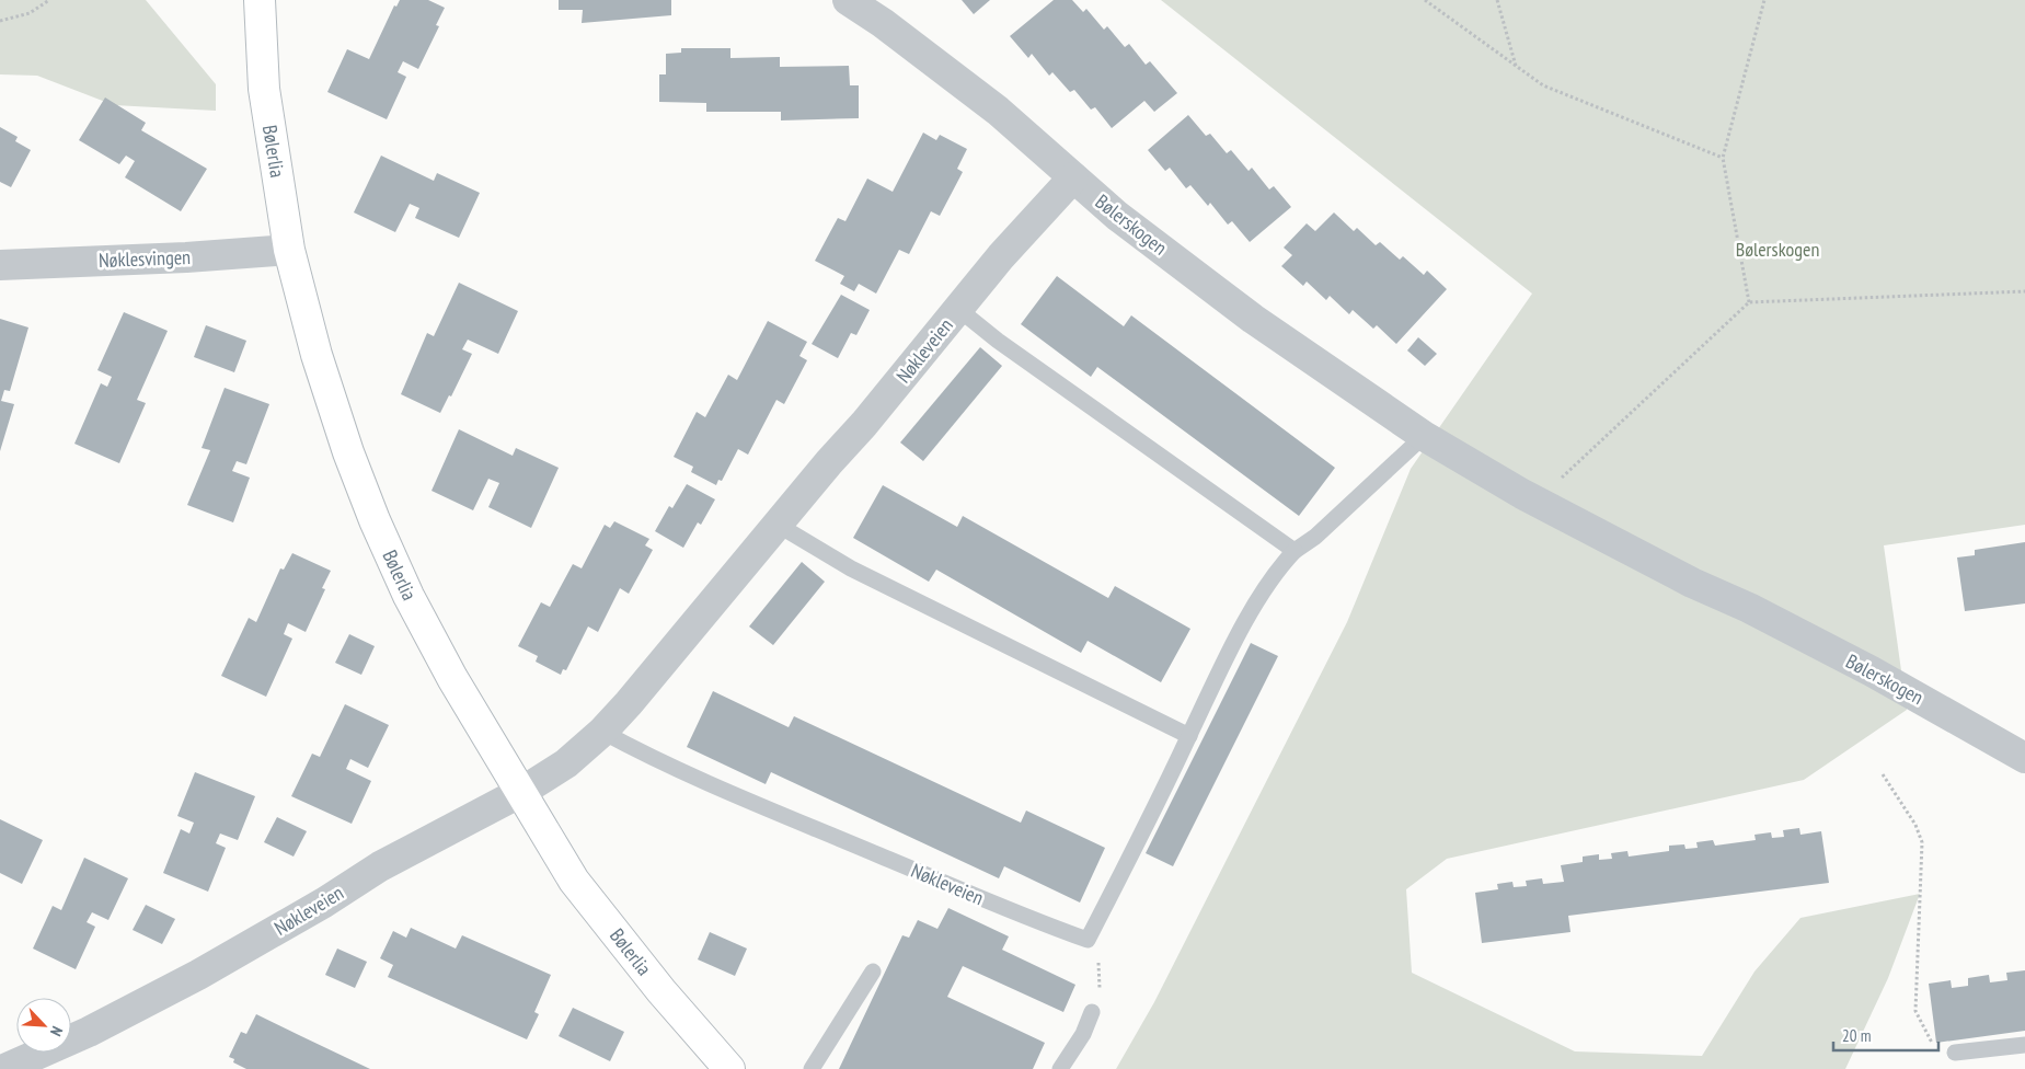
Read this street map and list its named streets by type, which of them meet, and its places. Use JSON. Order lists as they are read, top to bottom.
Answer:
{
  "streets": {
    "street": [
      "Bølerlia",
      "Bølerskogen",
      "Nøklesvingen",
      "Nøkleveien"
    ]
  },
  "crossings": [
    ["Bølerlia", "Nøklesvingen"],
    ["Bølerlia", "Nøkleveien"],
    ["Bølerskogen", "Nøkleveien"]
  ],
  "parks": ["Bølerskogen"],
  "scale_bar": "20 m",
  "north": "bottom right"
}
